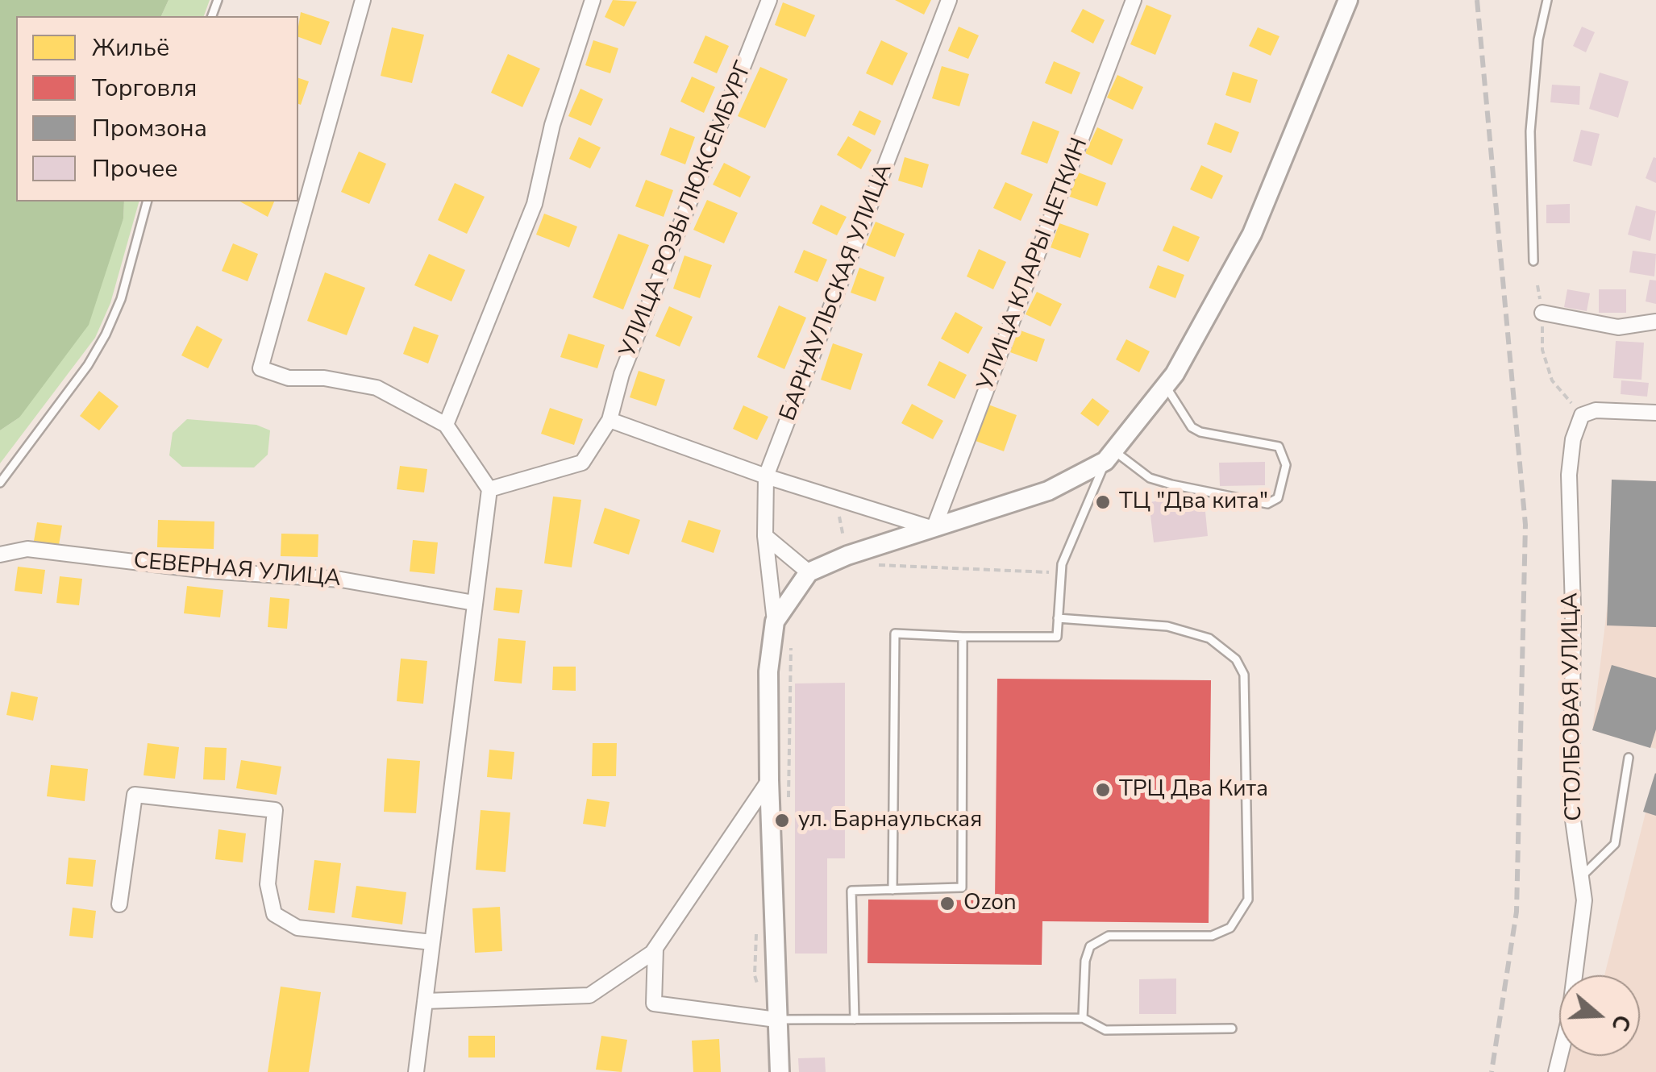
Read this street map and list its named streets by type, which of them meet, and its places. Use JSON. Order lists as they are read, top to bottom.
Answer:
{
  "streets": {
    "street": [
      "УЛИЦА РОЗЫ ЛЮКСЕМБУРГ",
      "УЛИЦА КЛАРЫ ЦЕТКИН",
      "БАРНАУЛЬСКАЯ УЛИЦА",
      "СЕВЕРНАЯ УЛИЦА",
      "СТОЛБОВАЯ УЛИЦА"
    ]
  },
  "places": [
    "ТЦ \"Два кита\"",
    "ТРЦ Два Кита",
    "ул. Барнаульская",
    "Ozon"
  ],
  "legend": [
    "Жильё",
    "Торговля",
    "Промзона",
    "Прочее"
  ],
  "north": "right"
}
